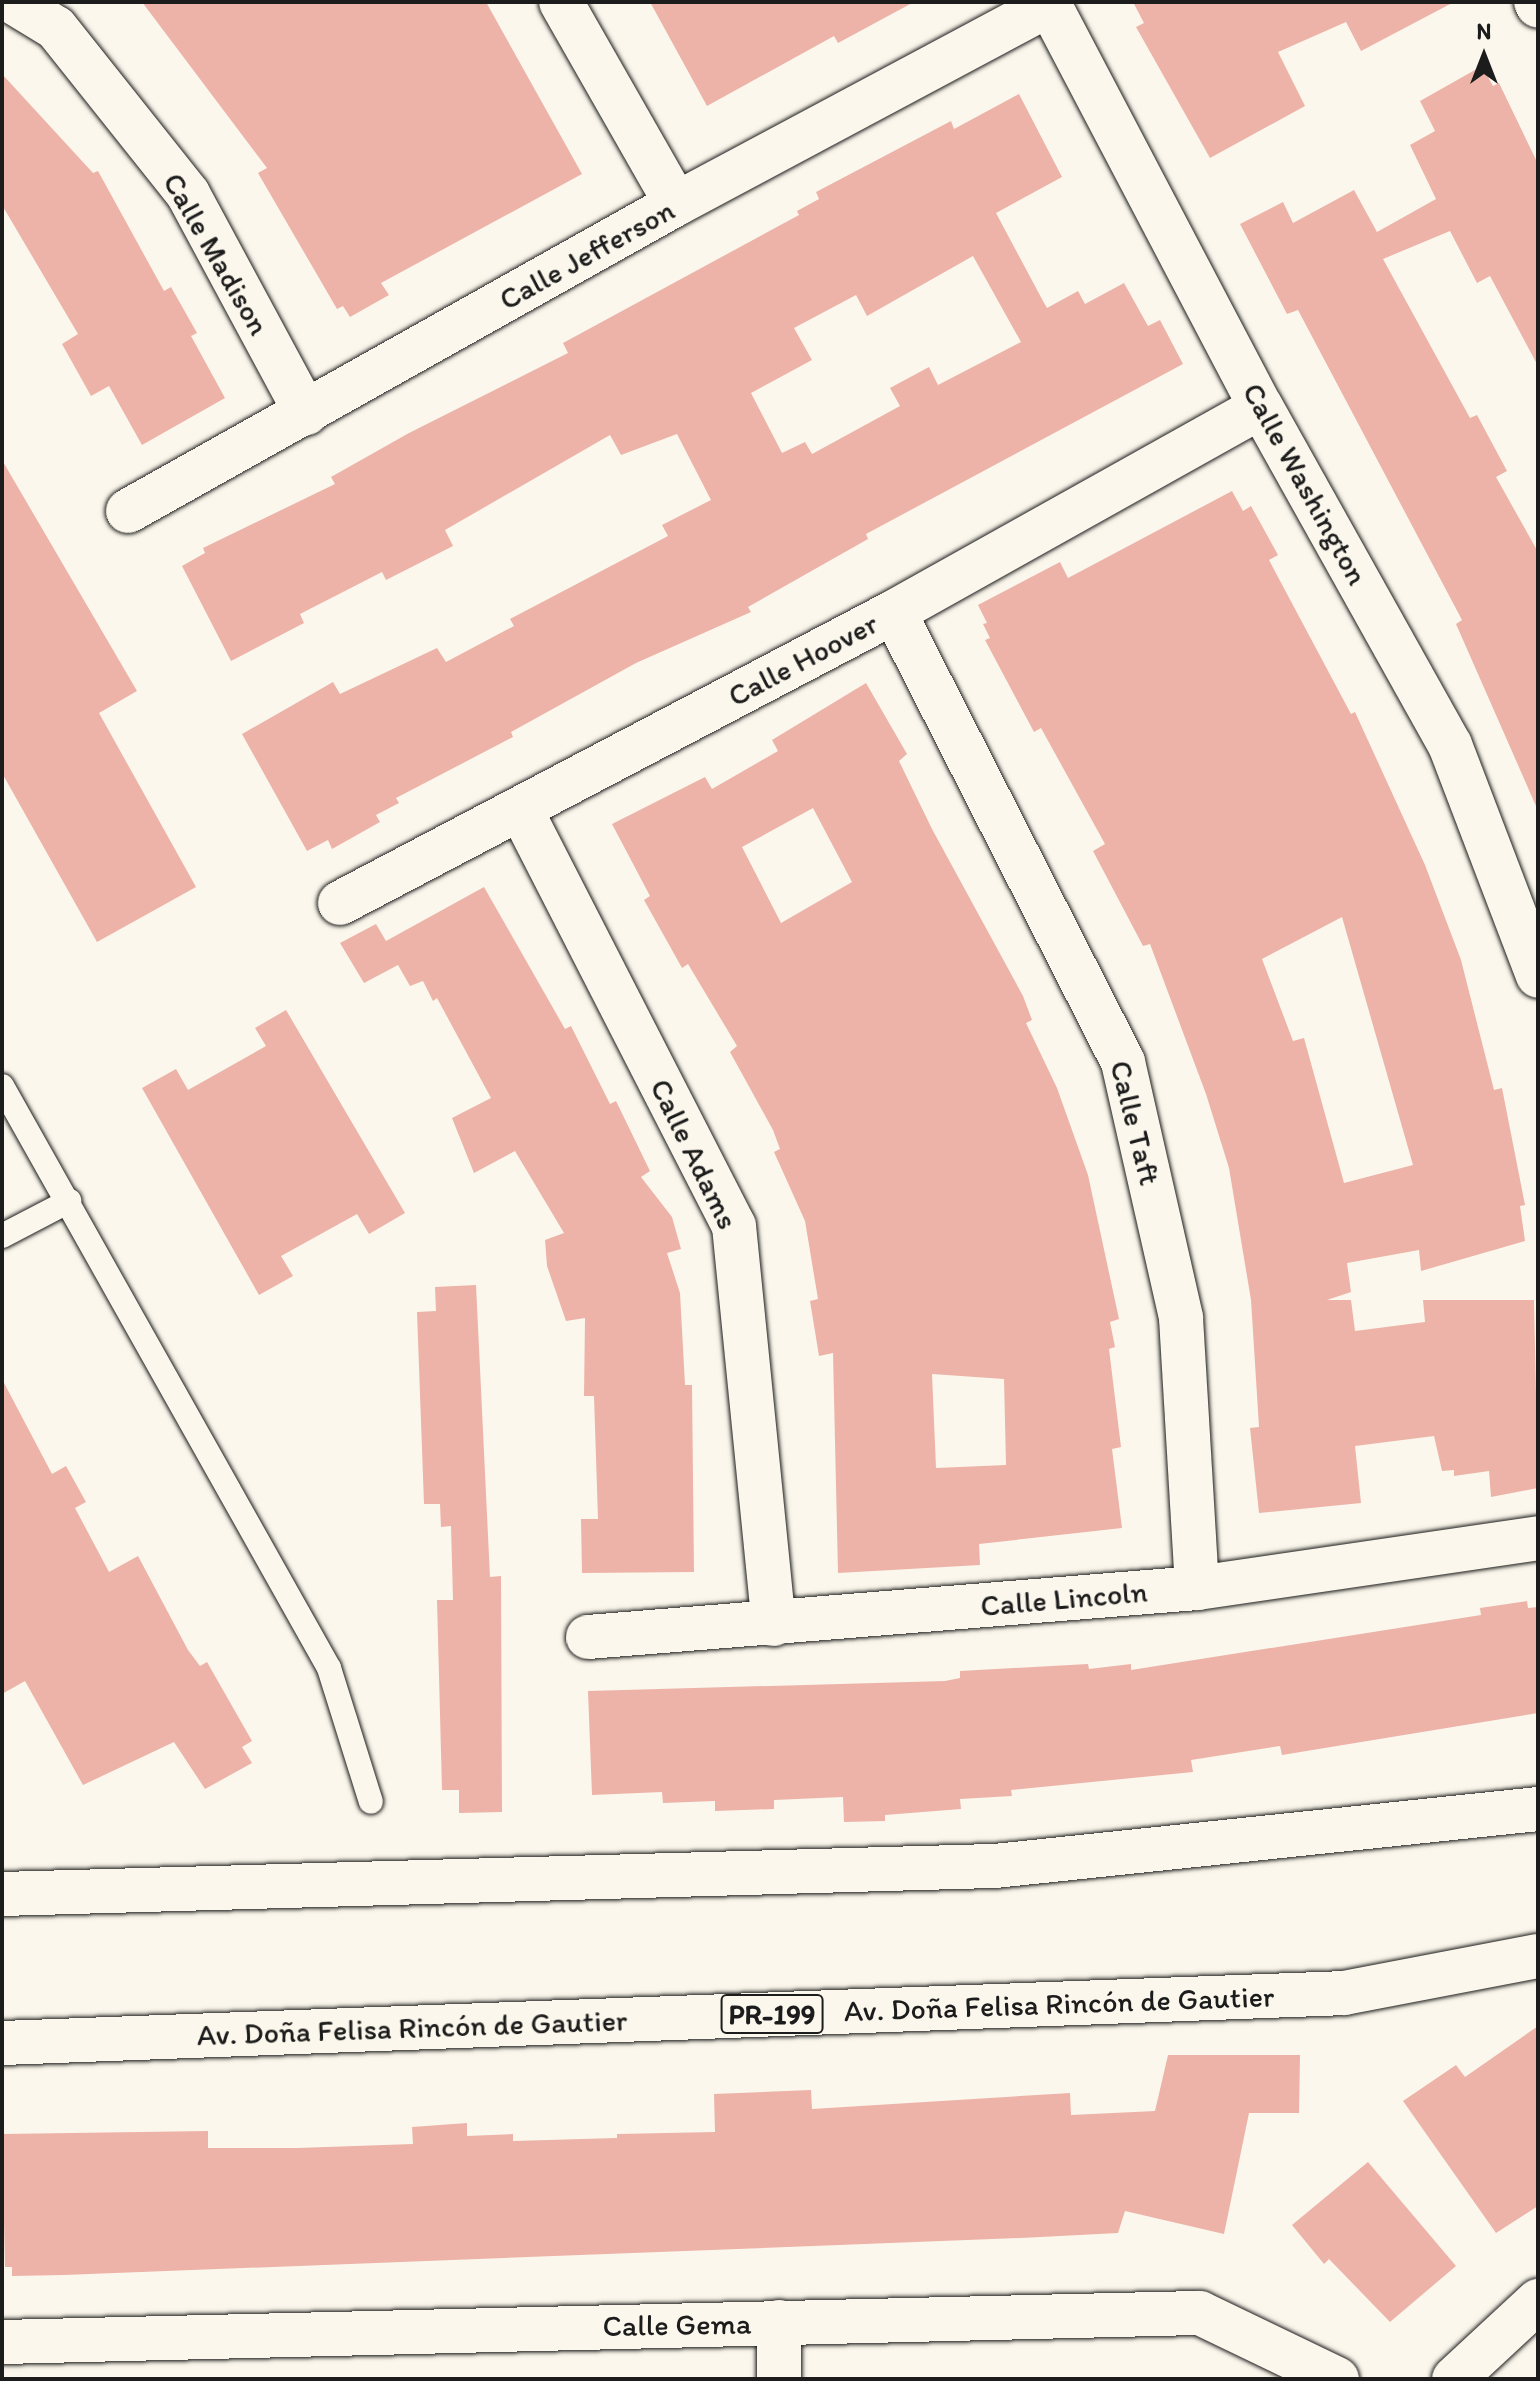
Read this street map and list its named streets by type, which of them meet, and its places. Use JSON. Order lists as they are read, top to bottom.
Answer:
{
  "streets": {
    "street": [
      "Calle Madison",
      "Calle Jefferson",
      "Calle Washington",
      "Calle Hoover",
      "Calle Taft",
      "Calle Adams",
      "Calle Lincoln",
      "Av. Doña Felisa Rincón de Gautier",
      "PR-199",
      "Calle Gema"
    ]
  },
  "crossings": [
    ["Calle Madison", "Calle Jefferson"],
    ["Calle Jefferson", "Calle Washington"],
    ["Calle Washington", "Calle Hoover"],
    ["Calle Hoover", "Calle Taft"],
    ["Calle Hoover", "Calle Adams"],
    ["Calle Taft", "Calle Lincoln"],
    ["Calle Adams", "Calle Lincoln"]
  ],
  "north": "top"
}
